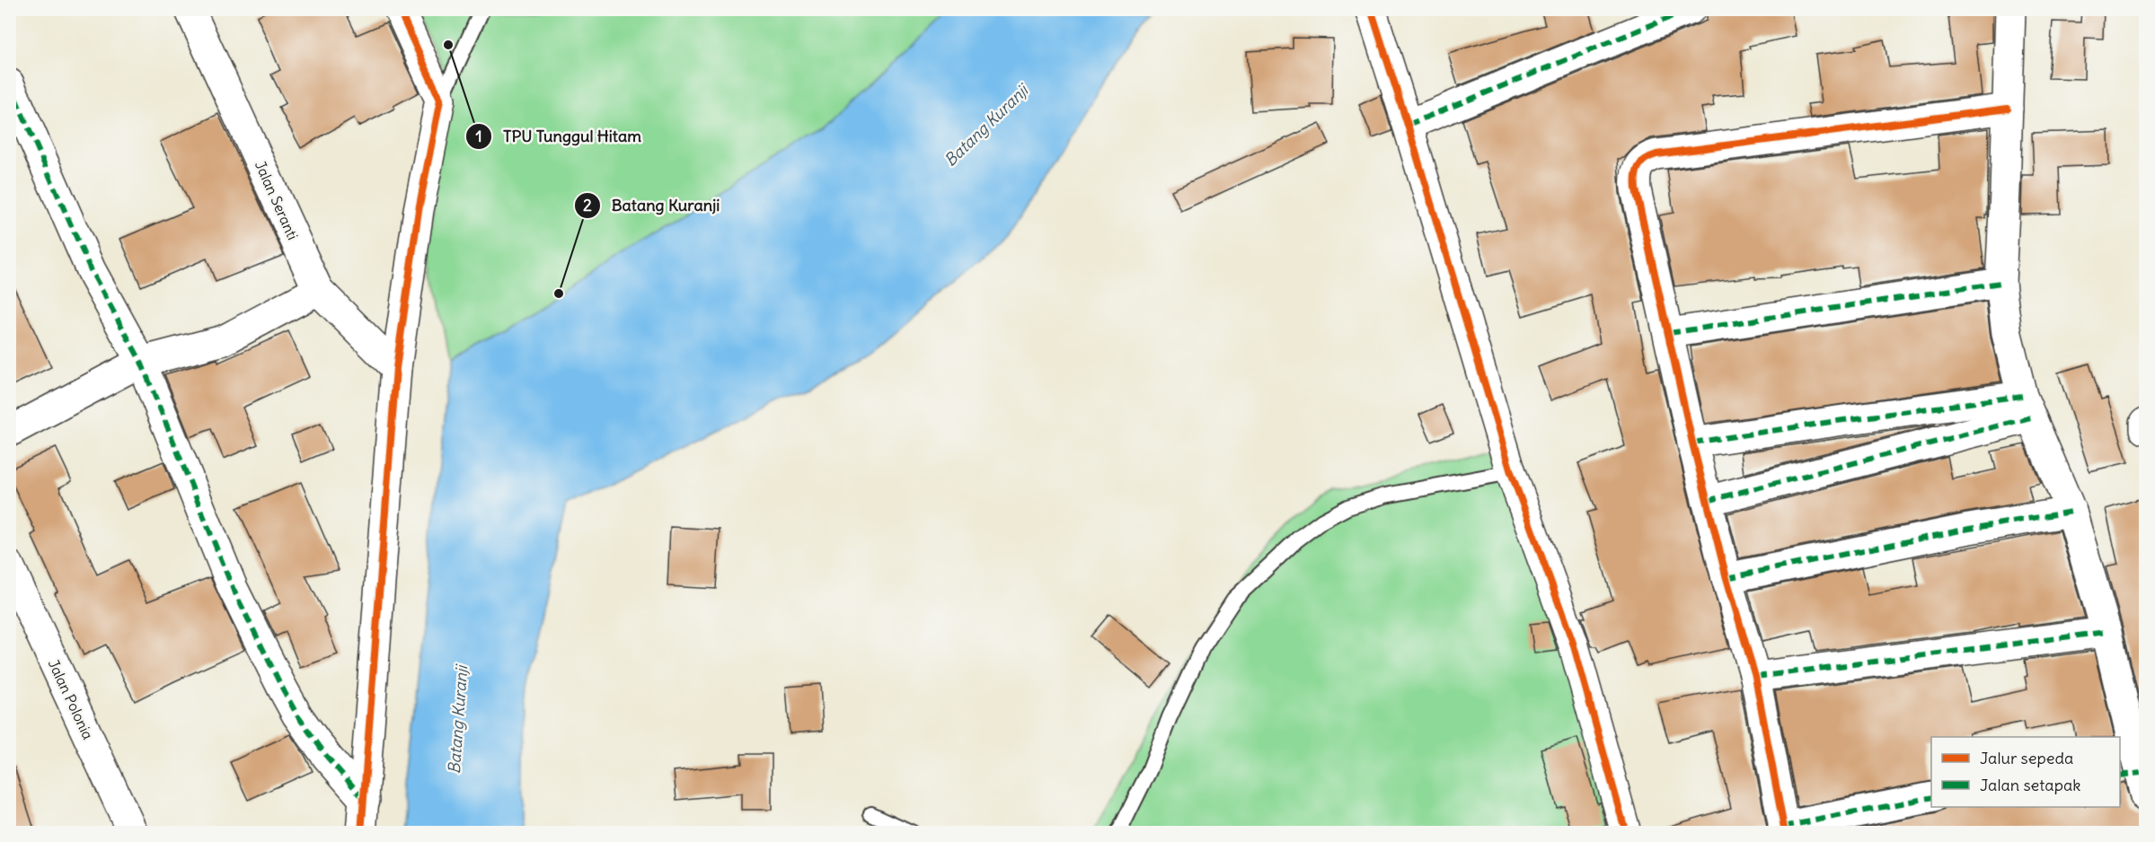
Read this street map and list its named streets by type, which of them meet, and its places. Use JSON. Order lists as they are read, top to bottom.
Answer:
{
  "streets": {
    "street": ["Jalan Seranti", "Jalan Polonia"]
  },
  "water": ["Batang Kuranji"],
  "places": ["TPU Tunggul Hitam", "Batang Kuranji"],
  "legend": ["Jalur sepeda", "Jalan setapak"]
}
